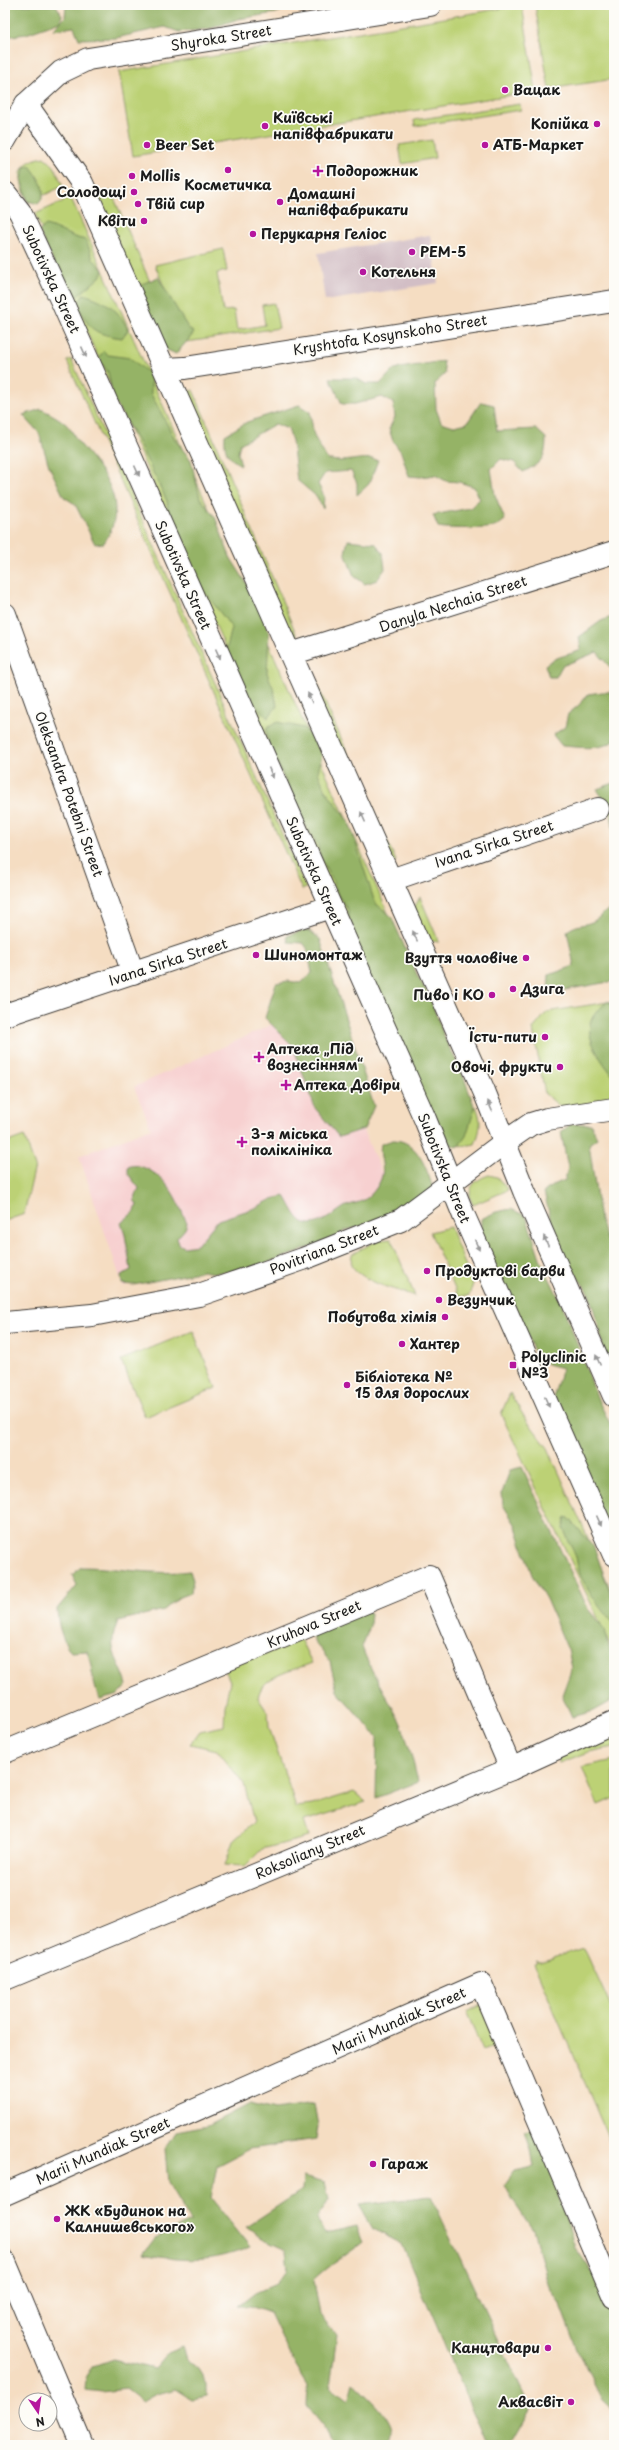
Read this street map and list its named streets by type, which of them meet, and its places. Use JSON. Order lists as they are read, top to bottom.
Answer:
{
  "streets": {
    "street": [
      "Shyroka Street",
      "Subotivska Street",
      "Kryshtofa Kosynskoho Street",
      "Danyla Nechaia Street",
      "Oleksandra Potebni Street",
      "Ivana Sirka Street",
      "Povitriana Street",
      "Kruhova Street",
      "Roksoliany Street",
      "Marii Mundiak Street"
    ]
  },
  "crossings": [
    ["Subotivska Street", "Ivana Sirka Street"],
    ["Subotivska Street", "Povitriana Street"],
    ["Oleksandra Potebni Street", "Ivana Sirka Street"],
    ["Kruhova Street", "Roksoliany Street"]
  ],
  "places": {
    "other": [
      "Вацак",
      "Копійка",
      "Київські напівфабрикати",
      "Beer Set",
      "АТБ-Маркет",
      "Косметичка",
      "Mollis",
      "Солодощі",
      "Домашні напівфабрикати",
      "Твій сир",
      "Квіти",
      "Перукарня Геліос",
      "РЕМ-5",
      "Котельня",
      "Шиномонтаж",
      "Взуття чоловіче",
      "Дзига",
      "Пиво і КО",
      "Їсти-пити",
      "Овочі, фрукти",
      "Продуктові барви",
      "Везунчик",
      "Побутова хімія",
      "Хантер",
      "Бібліотека № 15 для дорослих",
      "Гараж",
      "ЖК «Будинок на Калнишевського»",
      "Канцтовари",
      "Аквасвіт"
    ],
    "health": [
      "Подорожник",
      "Аптека „Під вознесінням“",
      "Аптека Довіри",
      "3-я міська поліклініка"
    ],
    "transit": ["Polyclinic №3"]
  },
  "north": "bottom"
}
